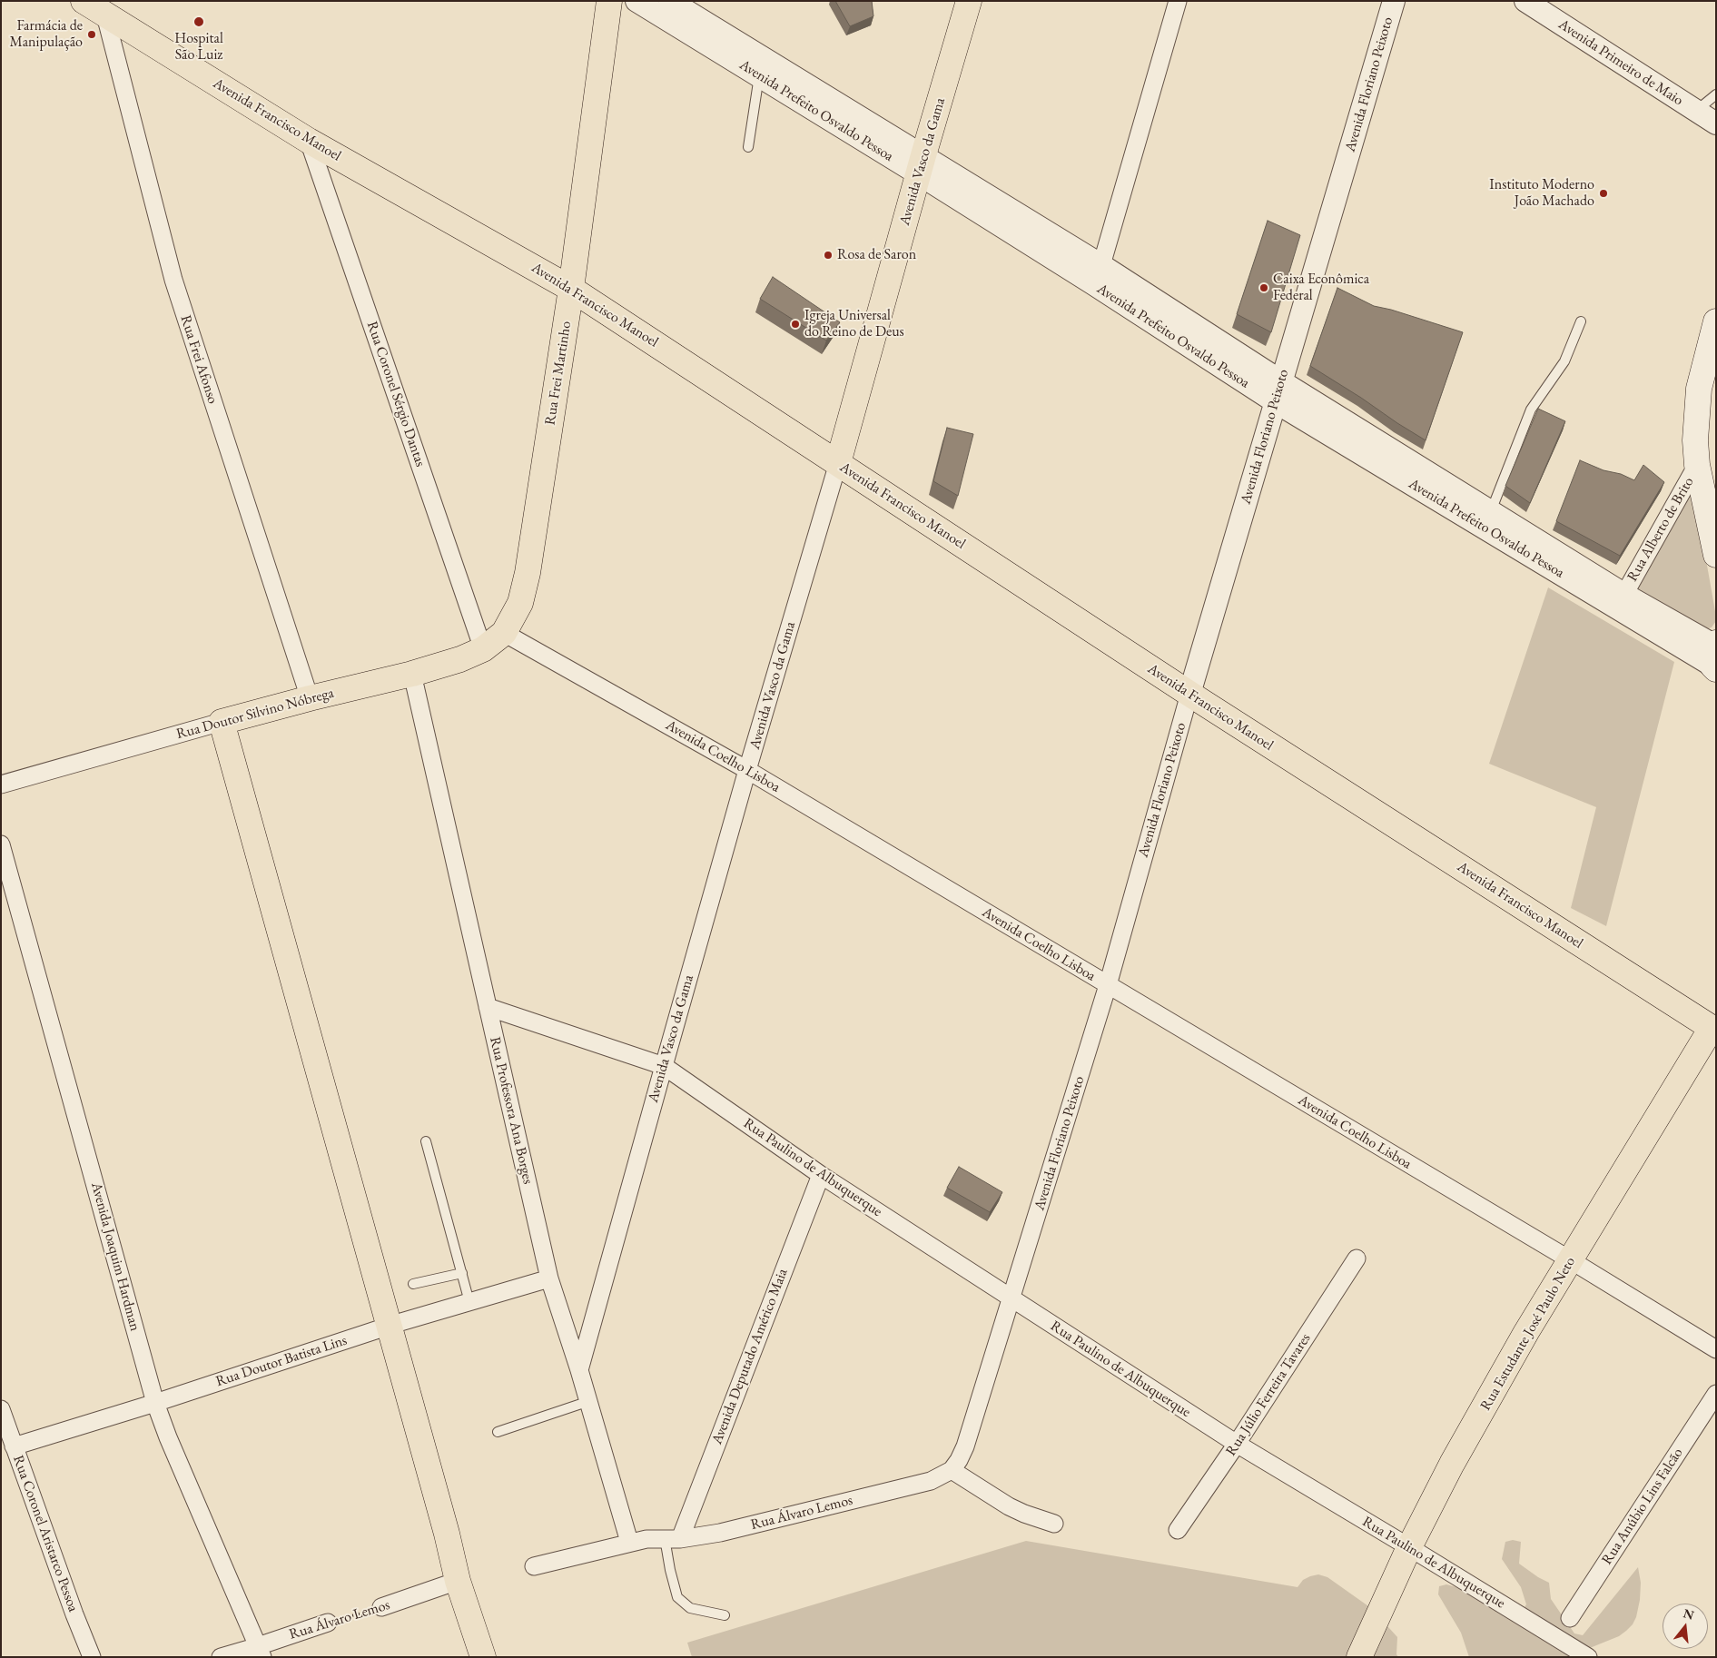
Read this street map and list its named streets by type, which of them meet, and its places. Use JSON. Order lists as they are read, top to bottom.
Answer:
{
  "streets": {
    "main road": [
      "Avenida Francisco Manoel",
      "Avenida Vasco da Gama",
      "Rua Frei Martinho",
      "Rua Alberto de Brito",
      "Rua Doutor Silvino Nóbrega",
      "Rua Estudante José Paulo Neto"
    ],
    "street": [
      "Avenida Primeiro de Maio",
      "Avenida Floriano Peixoto",
      "Avenida Prefeito Osvaldo Pessoa",
      "Rua Frei Afonso",
      "Rua Coronel Sérgio Dantas",
      "Avenida Coelho Lisboa",
      "Rua Professora Ana Borges",
      "Rua Paulino de Albuquerque",
      "Avenida Joaquim Hardman",
      "Avenida Deputado Américo Maia",
      "Rua Doutor Batista Lins",
      "Rua Júlio Ferreira Tavares",
      "Rua Anúbio Lins Falcão",
      "Rua Álvaro Lemos",
      "Rua Coronel Aristarco Pessoa"
    ]
  },
  "crossings": [
    ["Avenida Floriano Peixoto", "Avenida Prefeito Osvaldo Pessoa"],
    ["Avenida Floriano Peixoto", "Avenida Francisco Manoel"],
    ["Avenida Floriano Peixoto", "Avenida Coelho Lisboa"],
    ["Avenida Floriano Peixoto", "Rua Paulino de Albuquerque"],
    ["Avenida Floriano Peixoto", "Rua Álvaro Lemos"],
    ["Avenida Prefeito Osvaldo Pessoa", "Avenida Vasco da Gama"],
    ["Avenida Prefeito Osvaldo Pessoa", "Rua Alberto de Brito"],
    ["Avenida Francisco Manoel", "Avenida Vasco da Gama"],
    ["Avenida Francisco Manoel", "Rua Frei Afonso"],
    ["Avenida Francisco Manoel", "Rua Frei Martinho"],
    ["Avenida Francisco Manoel", "Rua Coronel Sérgio Dantas"],
    ["Avenida Francisco Manoel", "Rua Estudante José Paulo Neto"],
    ["Avenida Vasco da Gama", "Avenida Coelho Lisboa"],
    ["Avenida Vasco da Gama", "Rua Professora Ana Borges"],
    ["Avenida Vasco da Gama", "Rua Paulino de Albuquerque"],
    ["Rua Frei Afonso", "Rua Doutor Silvino Nóbrega"],
    ["Rua Frei Martinho", "Rua Doutor Silvino Nóbrega"],
    ["Rua Frei Martinho", "Avenida Coelho Lisboa"],
    ["Rua Coronel Sérgio Dantas", "Rua Doutor Silvino Nóbrega"],
    ["Rua Doutor Silvino Nóbrega", "Avenida Coelho Lisboa"],
    ["Rua Doutor Silvino Nóbrega", "Rua Professora Ana Borges"],
    ["Avenida Coelho Lisboa", "Rua Estudante José Paulo Neto"],
    ["Rua Professora Ana Borges", "Rua Paulino de Albuquerque"],
    ["Rua Professora Ana Borges", "Rua Doutor Batista Lins"],
    ["Rua Professora Ana Borges", "Rua Álvaro Lemos"],
    ["Rua Paulino de Albuquerque", "Rua Estudante José Paulo Neto"],
    ["Rua Paulino de Albuquerque", "Avenida Deputado Américo Maia"],
    ["Rua Paulino de Albuquerque", "Rua Júlio Ferreira Tavares"],
    ["Avenida Joaquim Hardman", "Rua Doutor Batista Lins"],
    ["Avenida Joaquim Hardman", "Rua Álvaro Lemos"],
    ["Avenida Deputado Américo Maia", "Rua Álvaro Lemos"],
    ["Rua Doutor Batista Lins", "Rua Coronel Aristarco Pessoa"]
  ],
  "places": [
    "Hospital São Luiz",
    "Farmácia de Manipulação",
    "Instituto Moderno João Machado",
    "Rosa de Saron",
    "Caixa Econômica Federal",
    "Igreja Universal do Reino de Deus"
  ],
  "north": "top"
}
